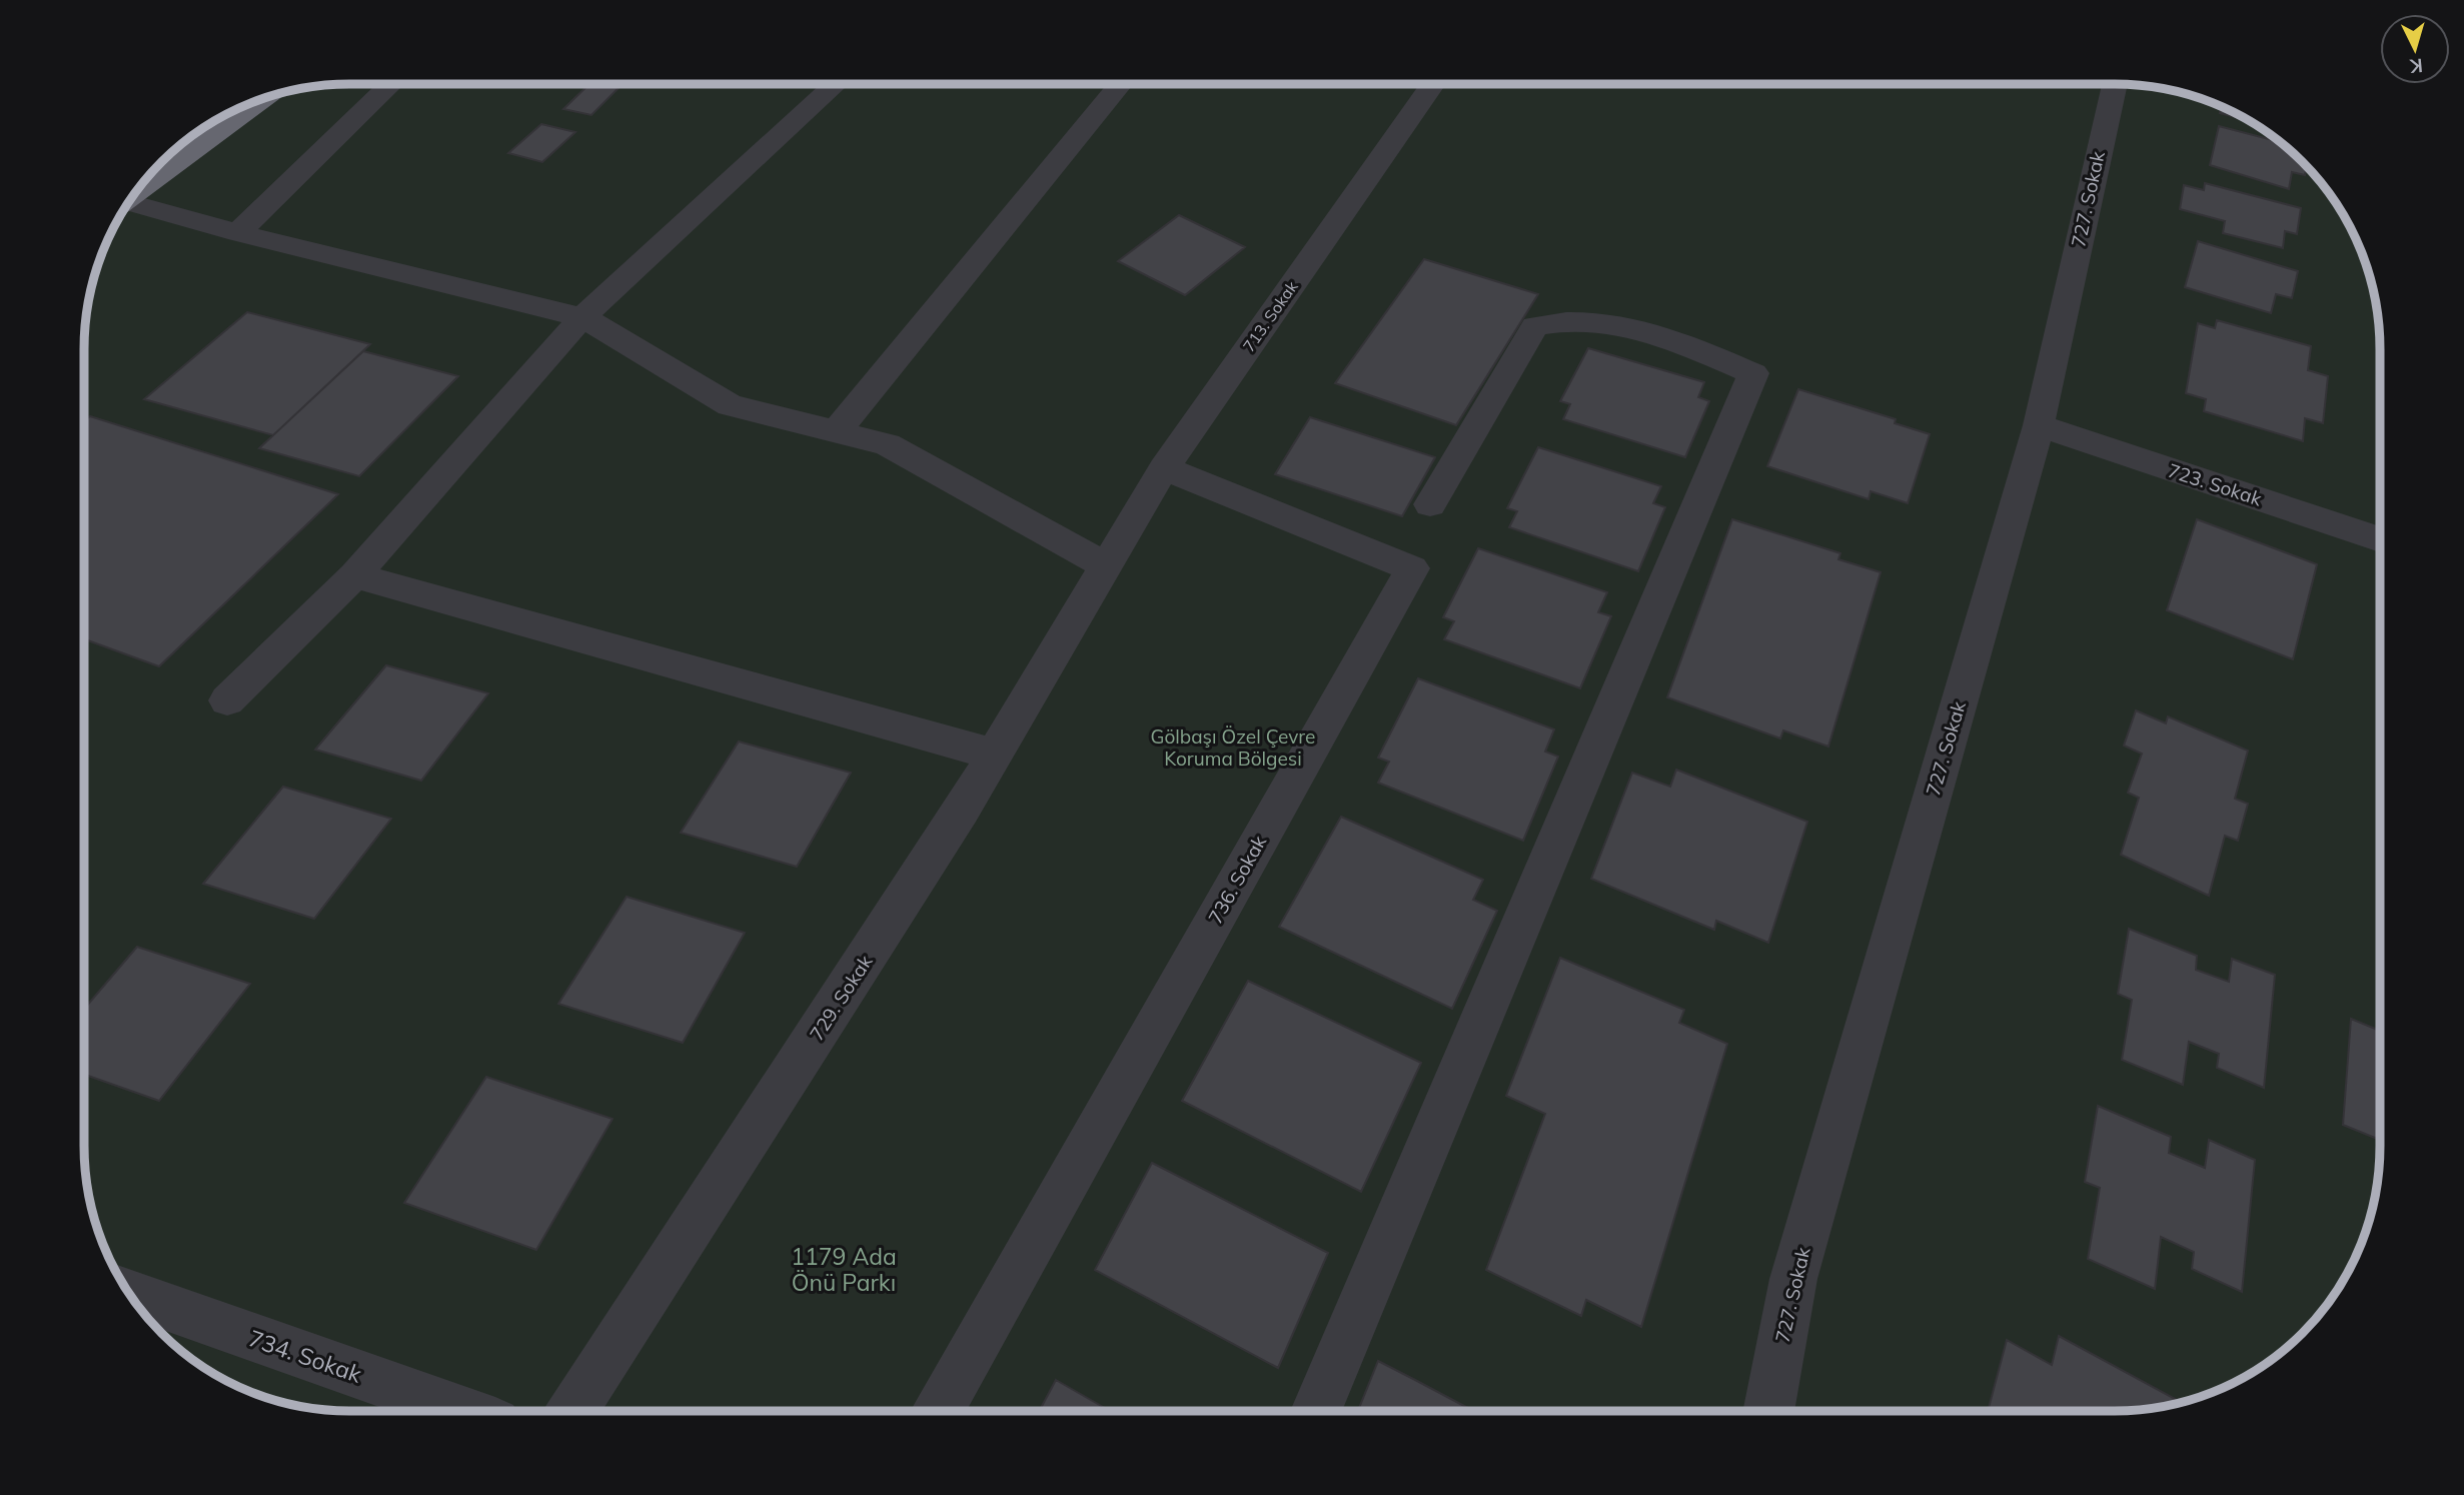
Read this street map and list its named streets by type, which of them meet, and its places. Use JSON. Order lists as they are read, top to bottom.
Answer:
{
  "streets": {
    "street": [
      "727. Sokak",
      "713. Sokak",
      "723. Sokak",
      "736. Sokak",
      "729. Sokak",
      "734. Sokak"
    ]
  },
  "crossings": [
    ["727. Sokak", "723. Sokak"],
    ["713. Sokak", "736. Sokak"],
    ["713. Sokak", "729. Sokak"]
  ],
  "parks": ["Gölbaşı Özel Çevre Koruma Bölgesi", "1179 Ada Önü Parkı"],
  "north": "bottom"
}
